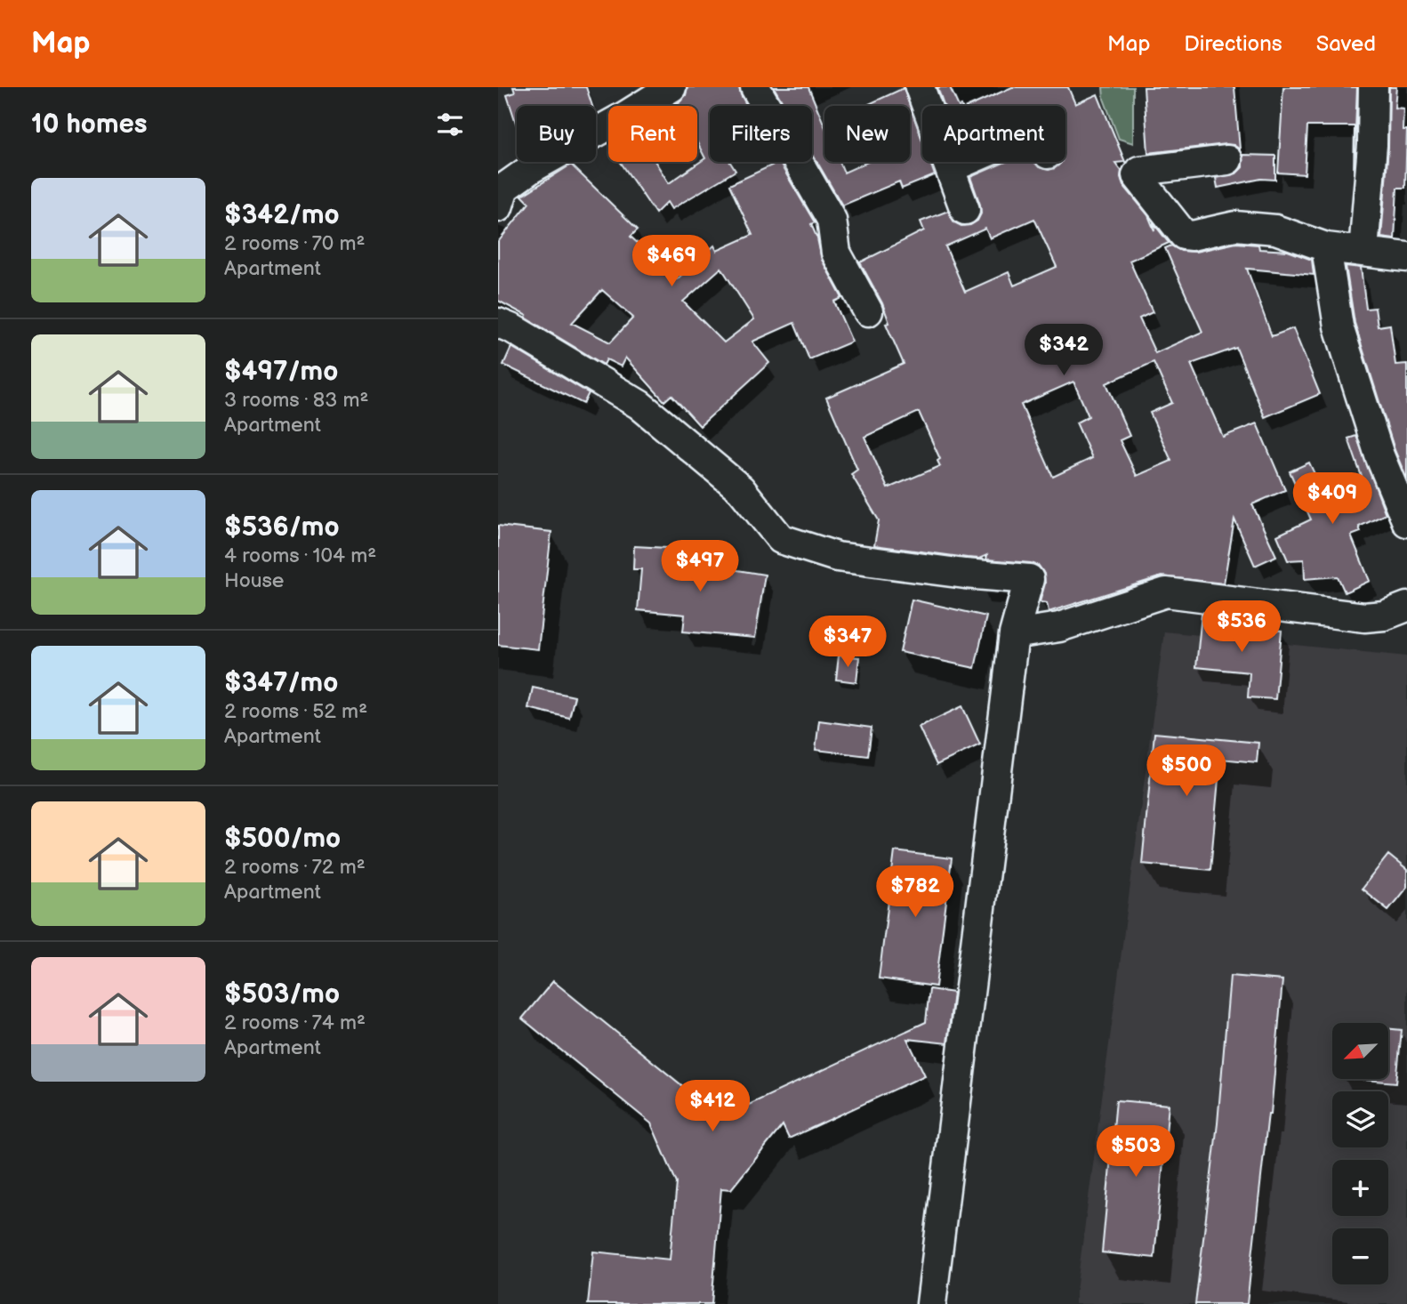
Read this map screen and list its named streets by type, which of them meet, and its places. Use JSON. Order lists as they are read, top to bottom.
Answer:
{
  "north": "bottom left",
  "page": {
    "header": "Map",
    "nav": ["Map", "Directions", "Saved"],
    "heading": "10 homes",
    "chip": [
      "Buy",
      "Rent",
      "Filters",
      "New",
      "Apartment"
    ],
    "list": [
      {
        "name": "$342/mo",
        "note": "2 rooms · 70 m² · Apartment"
      },
      {
        "name": "$497/mo",
        "note": "3 rooms · 83 m² · Apartment"
      },
      {
        "name": "$536/mo",
        "note": "4 rooms · 104 m² · House"
      },
      {
        "name": "$347/mo",
        "note": "2 rooms · 52 m² · Apartment"
      },
      {
        "name": "$500/mo",
        "note": "2 rooms · 72 m² · Apartment"
      },
      {
        "name": "$503/mo",
        "note": "2 rooms · 74 m² · Apartment"
      }
    ],
    "price": [
      "$469",
      "$342",
      "$409",
      "$497",
      "$536",
      "$347",
      "$500",
      "$782",
      "$412",
      "$503"
    ],
    "map_buttons": ["+", "−"]
  }
}
